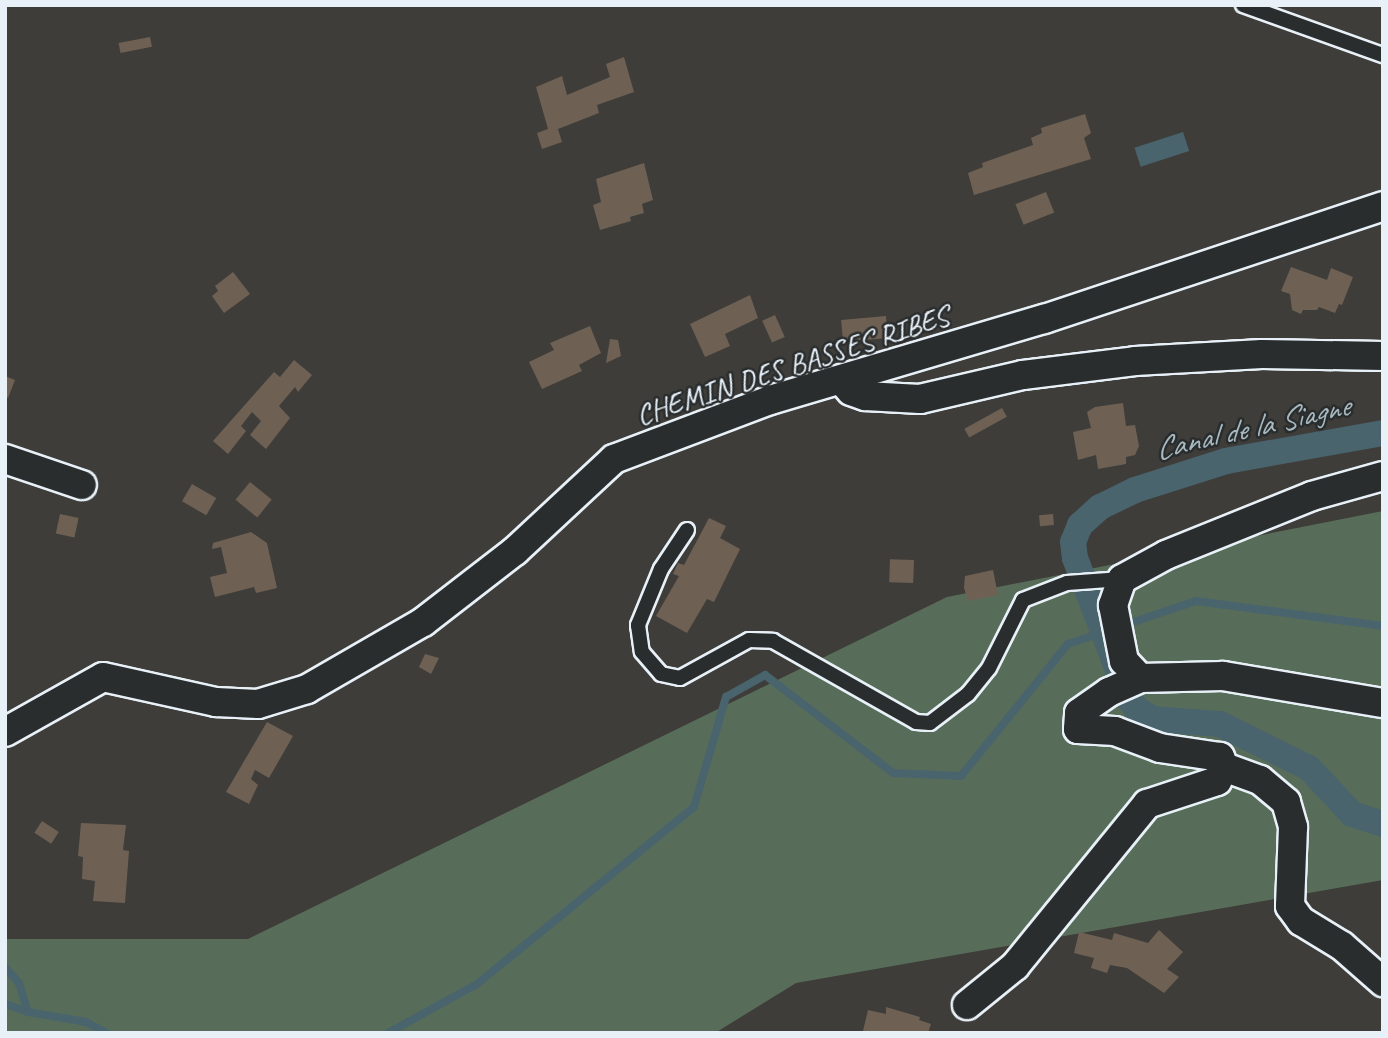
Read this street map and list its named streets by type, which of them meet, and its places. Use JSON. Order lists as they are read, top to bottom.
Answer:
{
  "streets": {
    "street": ["CHEMIN DES BASSES RIBES"]
  },
  "water": ["Canal de la Siagne"]
}
